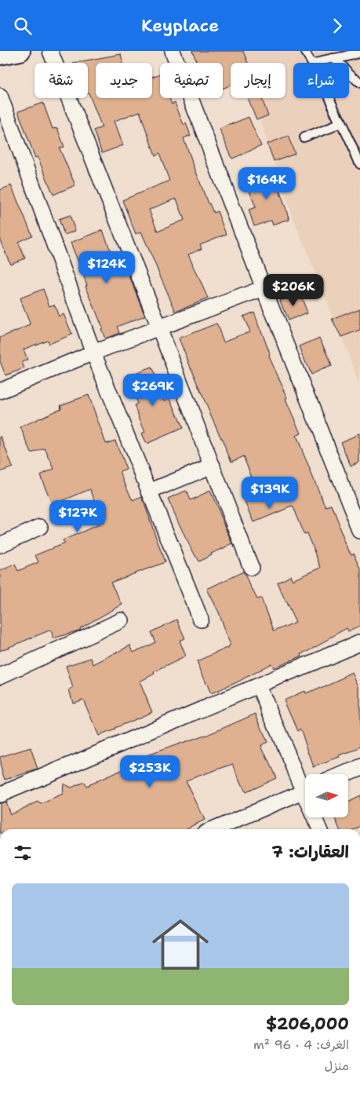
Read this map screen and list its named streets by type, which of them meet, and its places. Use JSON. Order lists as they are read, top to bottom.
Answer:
{
  "north": "right",
  "page": {
    "header": "Keyplace",
    "chip": [
      "شراء",
      "إيجار",
      "تصفية",
      "جديد",
      "شقة"
    ],
    "price": [
      "$164K",
      "$124K",
      "$206K",
      "$269K",
      "$139K",
      "$127K",
      "$253K"
    ],
    "heading": "العقارات: 7",
    "list": [
      {
        "name": "$206,000",
        "note": "الغرف: 4 · 96 m² · منزل"
      }
    ]
  }
}
